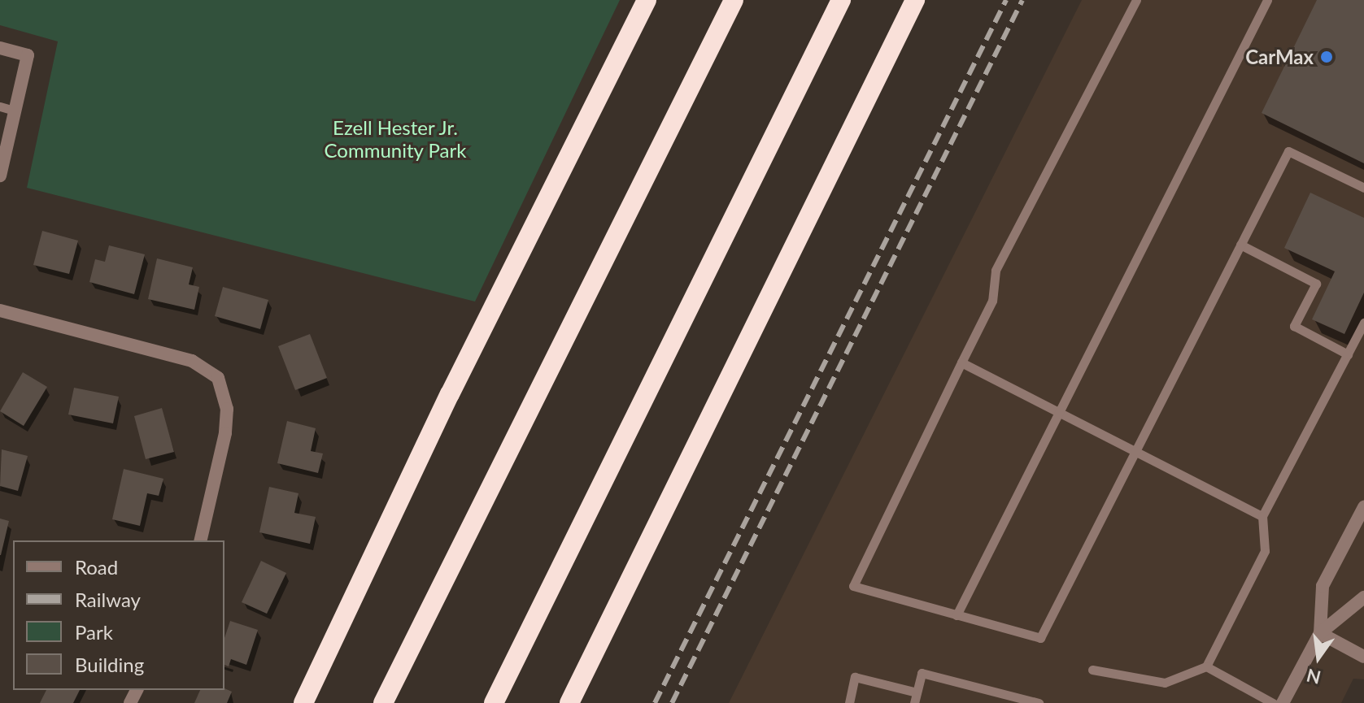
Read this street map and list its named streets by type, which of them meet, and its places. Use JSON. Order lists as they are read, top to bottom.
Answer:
{
  "parks": ["Ezell Hester Jr. Community Park"],
  "places": ["CarMax"],
  "legend": [
    "Road",
    "Railway",
    "Park",
    "Building"
  ],
  "north": "bottom"
}
